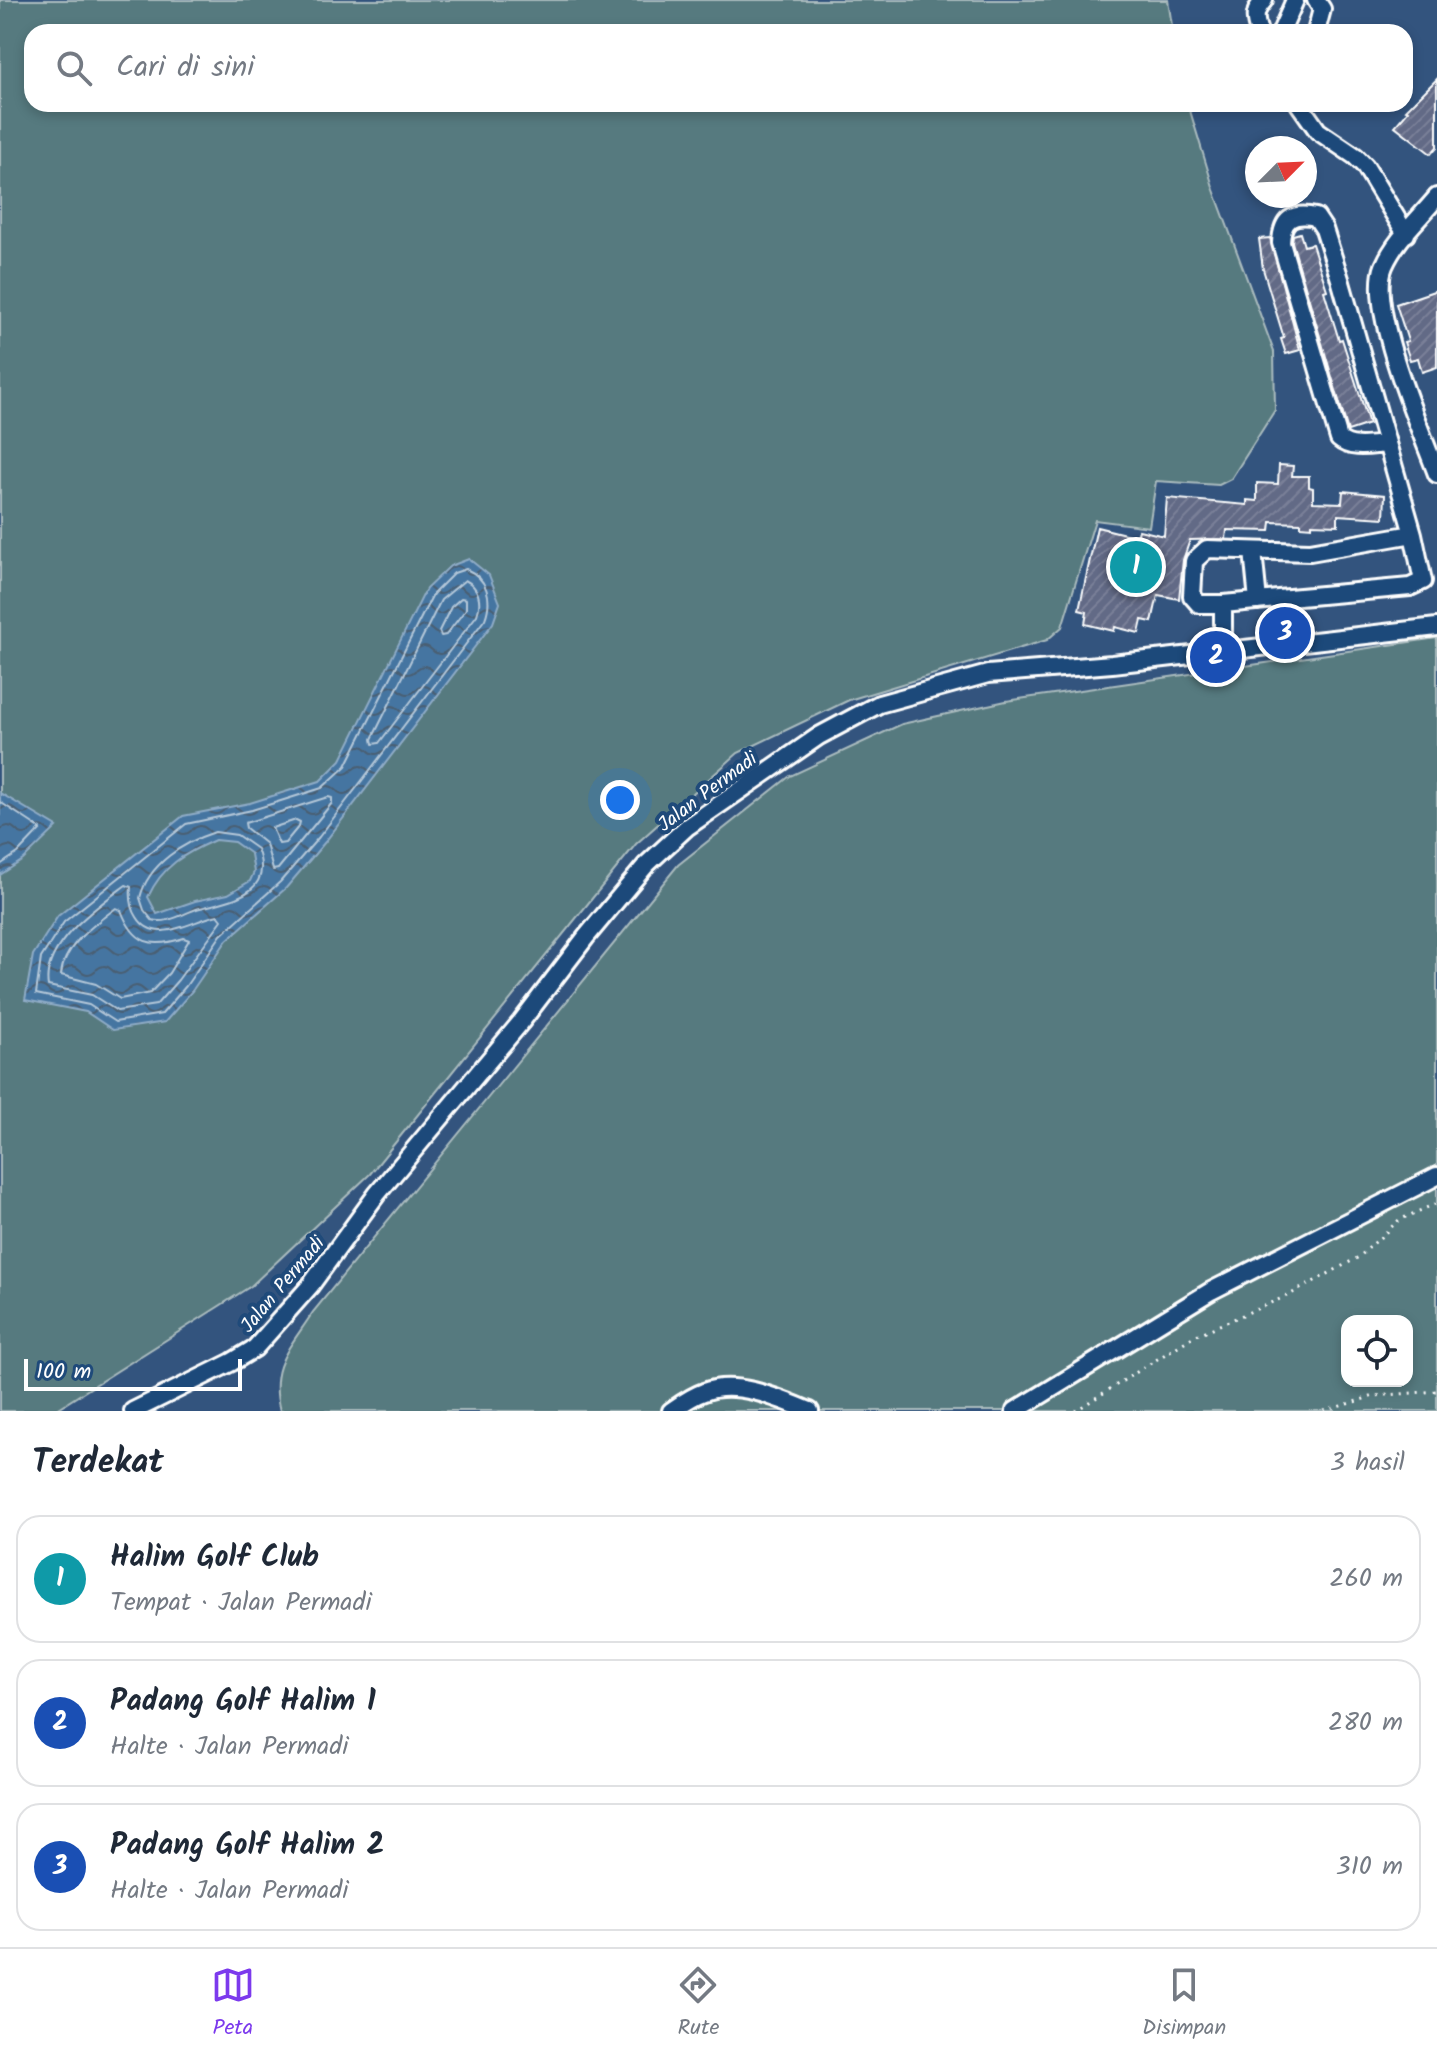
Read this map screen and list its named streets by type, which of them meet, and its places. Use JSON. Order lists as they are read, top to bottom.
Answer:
{
  "streets": {
    "street": ["Jalan Permadi"]
  },
  "scale_bar": "100 m",
  "north": "top right",
  "page": {
    "search": "Cari di sini",
    "pins": ["1", "3", "2"],
    "scale": "100 m",
    "heading": ["Terdekat", "3 hasil"],
    "list": [
      {
        "mark": "1",
        "name": "Halim Golf Club",
        "note": "Tempat · Jalan Permadi",
        "value": "260 m"
      },
      {
        "mark": "2",
        "name": "Padang Golf Halim 1",
        "note": "Halte · Jalan Permadi",
        "value": "280 m"
      },
      {
        "mark": "3",
        "name": "Padang Golf Halim 2",
        "note": "Halte · Jalan Permadi",
        "value": "310 m"
      }
    ],
    "nav": ["Peta", "Rute", "Disimpan"]
  }
}
